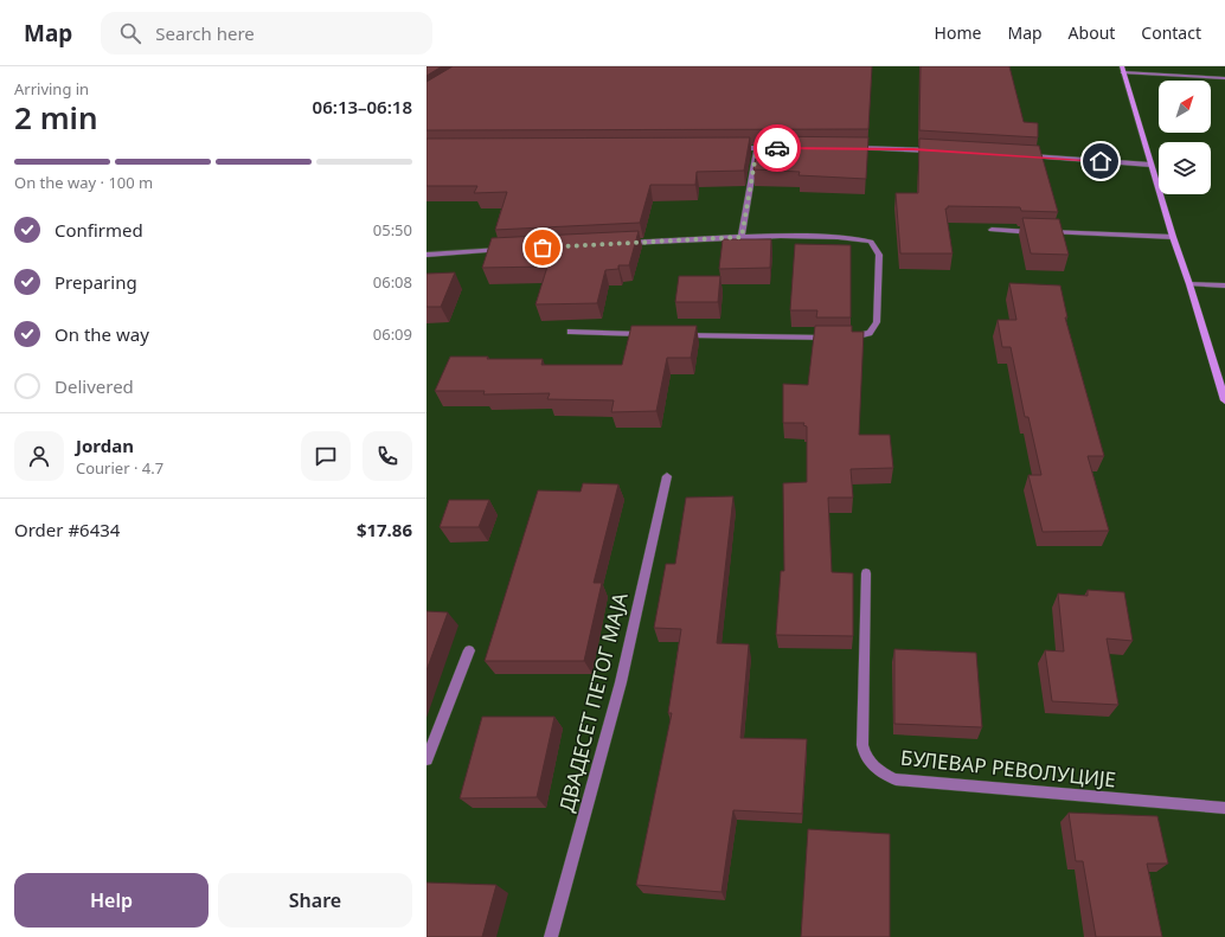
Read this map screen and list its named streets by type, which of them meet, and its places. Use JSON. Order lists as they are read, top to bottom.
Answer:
{
  "streets": {
    "street": ["ДВАДЕСЕТ ПЕТОГ МАЈА", "БУЛЕВАР РЕВОЛУЦИЈЕ"]
  },
  "north": "top right",
  "page": {
    "header": "Map",
    "search": "Search here",
    "nav": [
      "Home",
      "Map",
      "About",
      "Contact"
    ],
    "heading": ["2 min", "Arriving in", "06:13–06:18"],
    "panel": [
      "Jordan",
      "Courier · 4.7",
      "Order #6434",
      "$17.86"
    ],
    "bar": "On the way · 100 m",
    "list": [
      ["Confirmed", "05:50"],
      ["Preparing", "06:08"],
      ["On the way", "06:09"],
      "Delivered"
    ],
    "buttons": ["Help", "Share"]
  }
}
